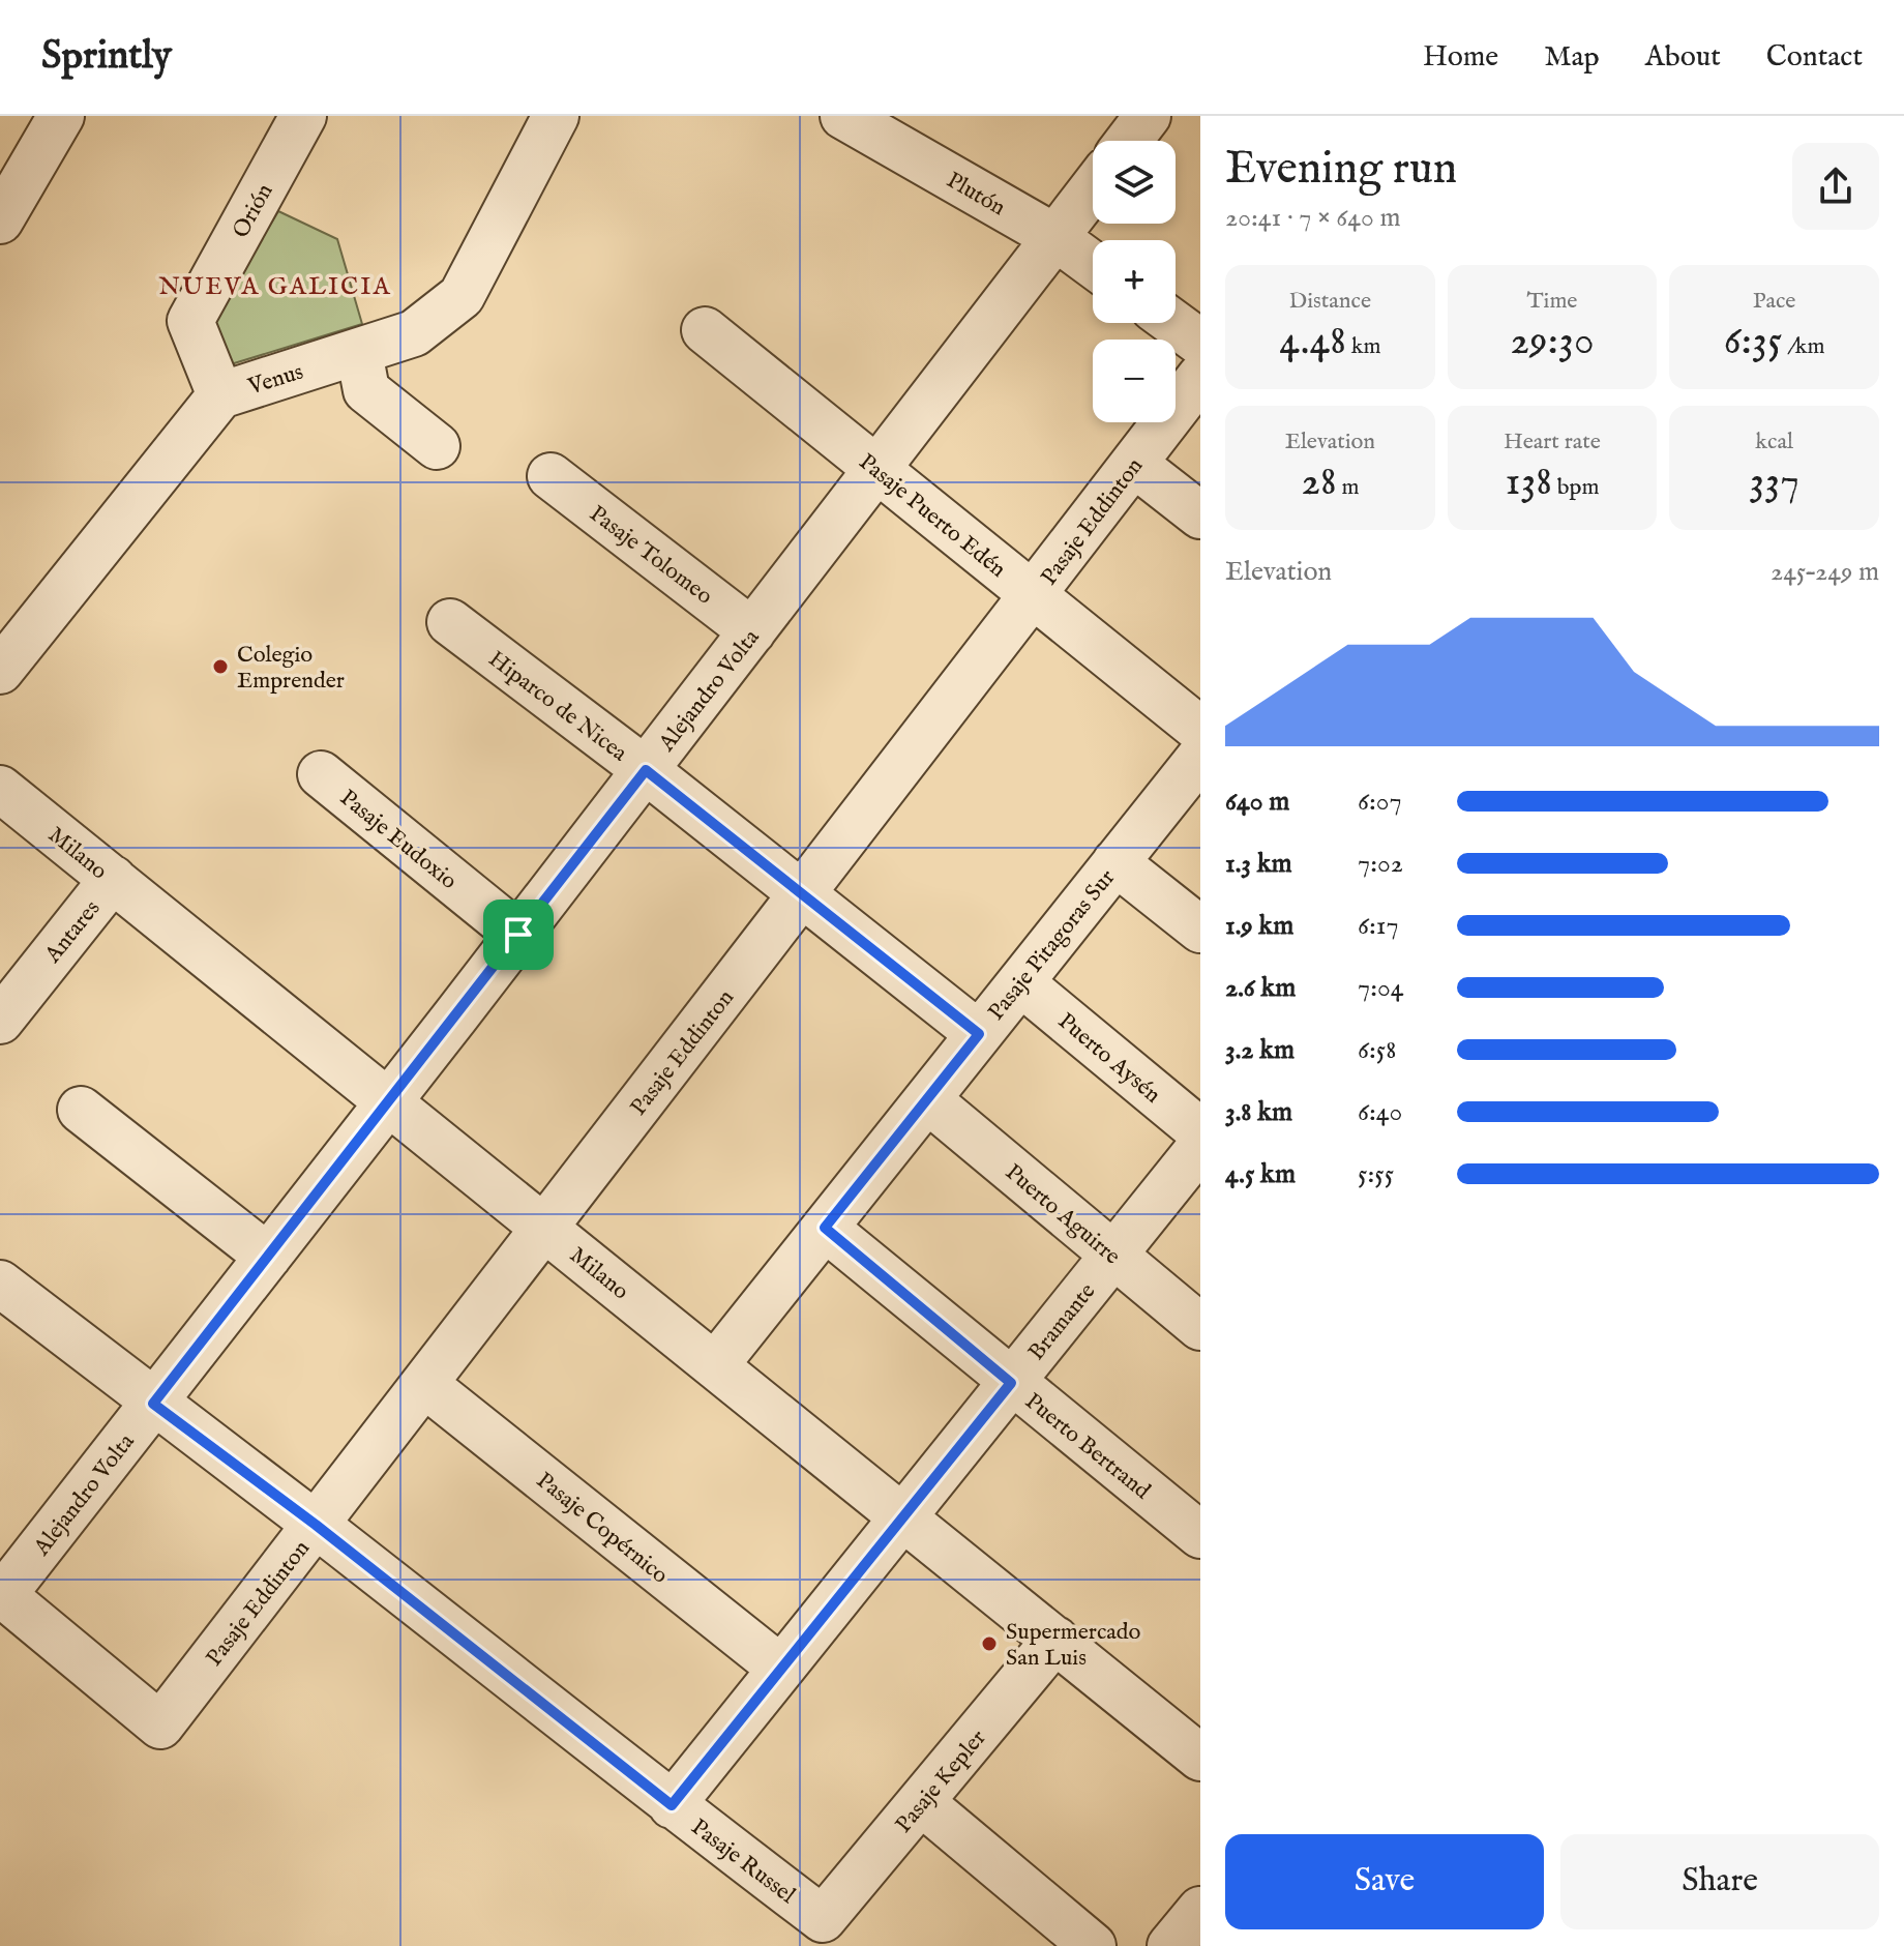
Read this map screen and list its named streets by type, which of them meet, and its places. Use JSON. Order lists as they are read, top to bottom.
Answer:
{
  "streets": {
    "street": [
      "Plutón",
      "Orión",
      "Venus",
      "Pasaje Puerto Edén",
      "Pasaje Eddinton",
      "Pasaje Tolomeo",
      "Alejandro Volta",
      "Hiparco de Nicea",
      "Pasaje Eudoxio",
      "Milano",
      "Antares",
      "Pasaje Pitagoras Sur",
      "Puerto Aysén",
      "Puerto Aguirre",
      "Bramante",
      "Puerto Bertrand",
      "Pasaje Copérnico",
      "Pasaje Kepler",
      "Pasaje Russel"
    ]
  },
  "crossings": [
    ["Plutón", "Alejandro Volta"],
    ["Orión", "Venus"],
    ["Pasaje Puerto Edén", "Pasaje Eddinton"],
    ["Pasaje Puerto Edén", "Alejandro Volta"],
    ["Pasaje Eddinton", "Alejandro Volta"],
    ["Pasaje Eddinton", "Hiparco de Nicea"],
    ["Pasaje Eddinton", "Milano"],
    ["Pasaje Eddinton", "Pasaje Copérnico"],
    ["Pasaje Eddinton", "Pasaje Russel"],
    ["Pasaje Tolomeo", "Alejandro Volta"],
    ["Alejandro Volta", "Hiparco de Nicea"],
    ["Alejandro Volta", "Pasaje Eudoxio"],
    ["Alejandro Volta", "Milano"],
    ["Alejandro Volta", "Pasaje Russel"],
    ["Hiparco de Nicea", "Pasaje Pitagoras Sur"],
    ["Milano", "Antares"],
    ["Milano", "Pasaje Pitagoras Sur"],
    ["Milano", "Bramante"],
    ["Milano", "Pasaje Kepler"],
    ["Pasaje Pitagoras Sur", "Puerto Aysén"],
    ["Pasaje Pitagoras Sur", "Puerto Aguirre"],
    ["Pasaje Pitagoras Sur", "Puerto Bertrand"],
    ["Puerto Aguirre", "Bramante"],
    ["Bramante", "Puerto Bertrand"],
    ["Bramante", "Pasaje Copérnico"],
    ["Bramante", "Pasaje Russel"],
    ["Pasaje Kepler", "Pasaje Russel"]
  ],
  "districts": ["NUEVA GALICIA"],
  "places": ["Colegio Emprender", "Supermercado San Luis"],
  "page": {
    "header": "Sprintly",
    "nav": [
      "Home",
      "Map",
      "About",
      "Contact"
    ],
    "heading": ["Evening run", "20:41 · 7 × 640 m"],
    "map_buttons": ["+", "−"],
    "stats": [
      ["Distance", "4.48 km"],
      ["Time", "29:30"],
      ["Pace", "6:35 /km"],
      ["Elevation", "28 m"],
      ["Heart rate", "138 bpm"],
      ["kcal", "337"]
    ],
    "chart": ["Elevation", "245–249 m"],
    "list": [
      {
        "name": "640 m",
        "note": "6:07"
      },
      {
        "name": "1.3 km",
        "note": "7:02"
      },
      {
        "name": "1.9 km",
        "note": "6:17"
      },
      {
        "name": "2.6 km",
        "note": "7:04"
      },
      {
        "name": "3.2 km",
        "note": "6:58"
      },
      {
        "name": "3.8 km",
        "note": "6:40"
      },
      {
        "name": "4.5 km",
        "note": "5:55"
      }
    ],
    "buttons": ["Save", "Share"]
  }
}
